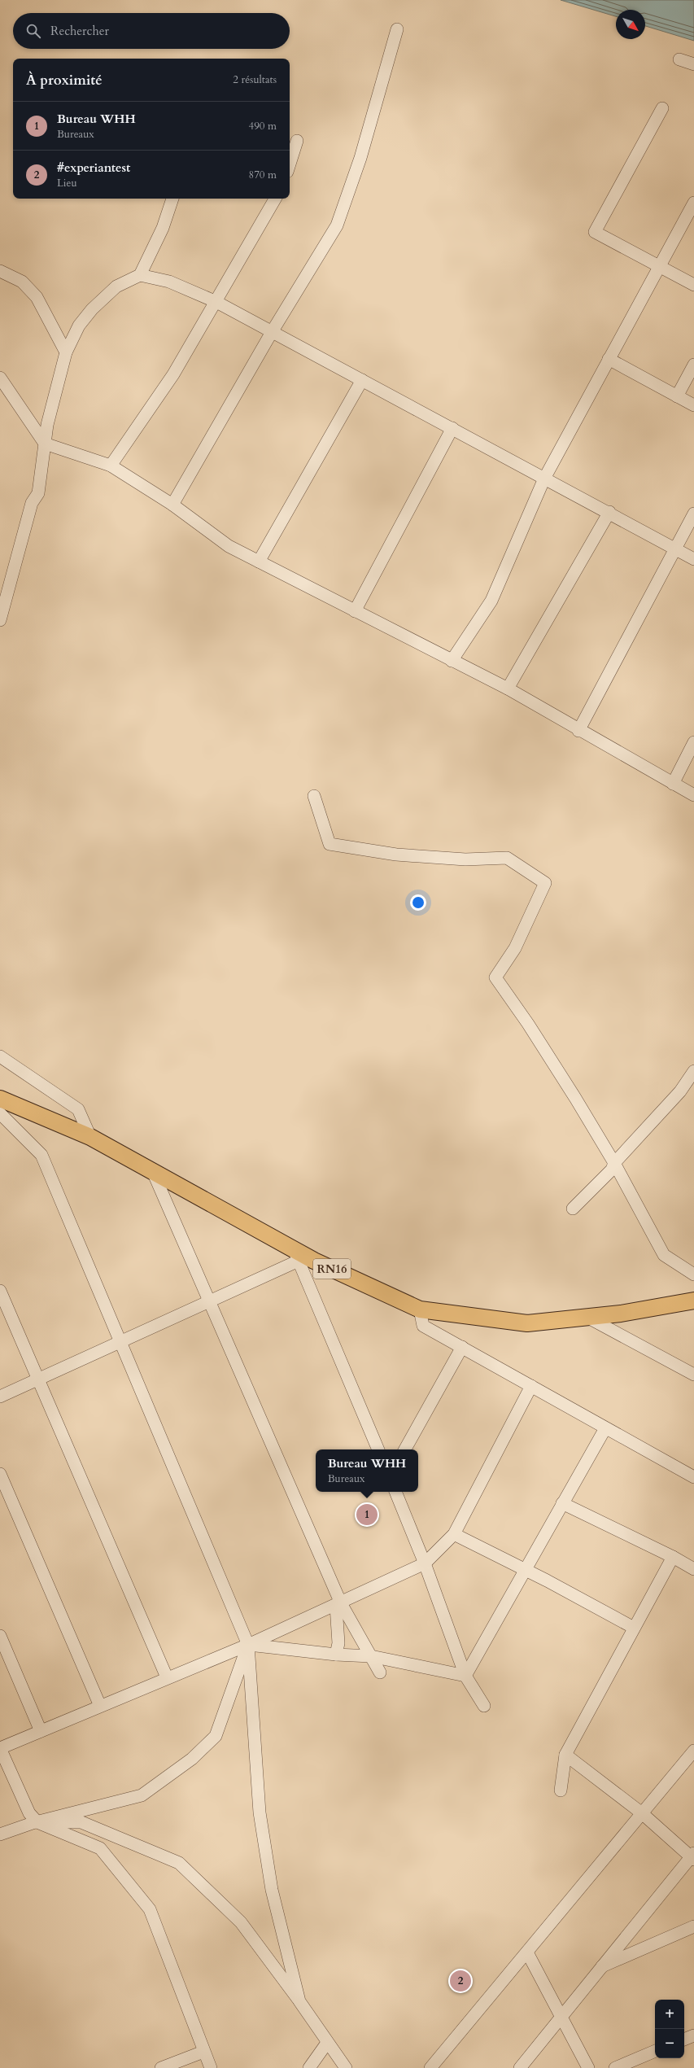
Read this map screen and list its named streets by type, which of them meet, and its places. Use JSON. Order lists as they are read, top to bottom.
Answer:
{
  "streets": {
    "main road": ["RN16"]
  },
  "north": "bottom right",
  "page": {
    "search": "Rechercher",
    "heading": ["À proximité", "2 résultats"],
    "list": [
      {
        "mark": "1",
        "name": "Bureau WHH",
        "note": "Bureaux",
        "value": "490 m"
      },
      {
        "mark": "2",
        "name": "#experiantest",
        "note": "Lieu",
        "value": "870 m"
      }
    ],
    "popup": ["Bureau WHH", "Bureaux"],
    "pins": ["1", "2"],
    "map_buttons": ["+", "−"]
  }
}
